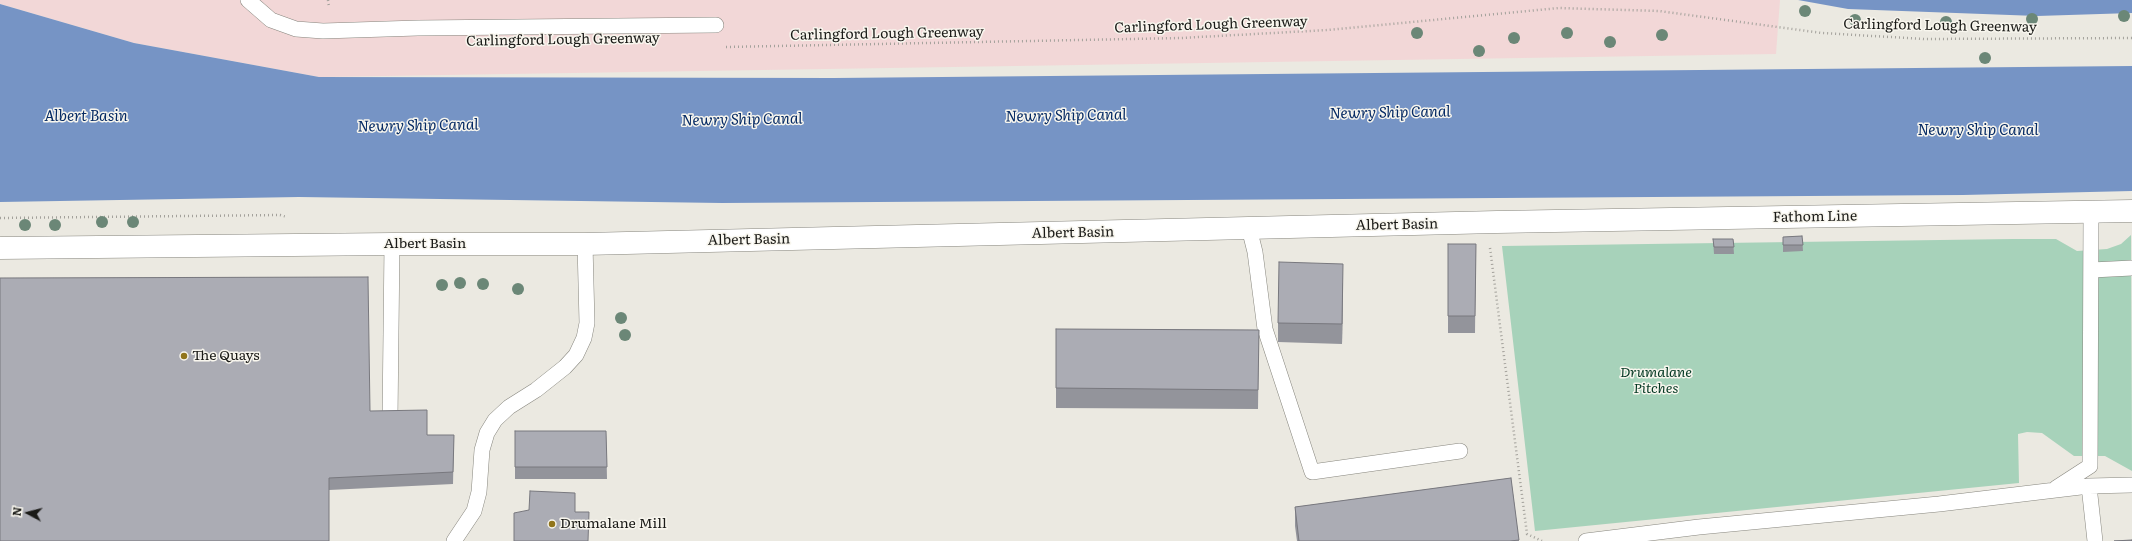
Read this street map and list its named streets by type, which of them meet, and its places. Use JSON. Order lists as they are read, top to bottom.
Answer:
{
  "streets": {
    "street": ["Fathom Line", "Albert Basin"],
    "path": ["Carlingford Lough Greenway"]
  },
  "crossings": [
    ["Fathom Line", "Albert Basin"]
  ],
  "water": ["Newry Ship Canal", "Albert Basin"],
  "parks": ["Drumalane Pitches"],
  "places": ["The Quays", "Drumalane Mill"],
  "north": "left"
}
